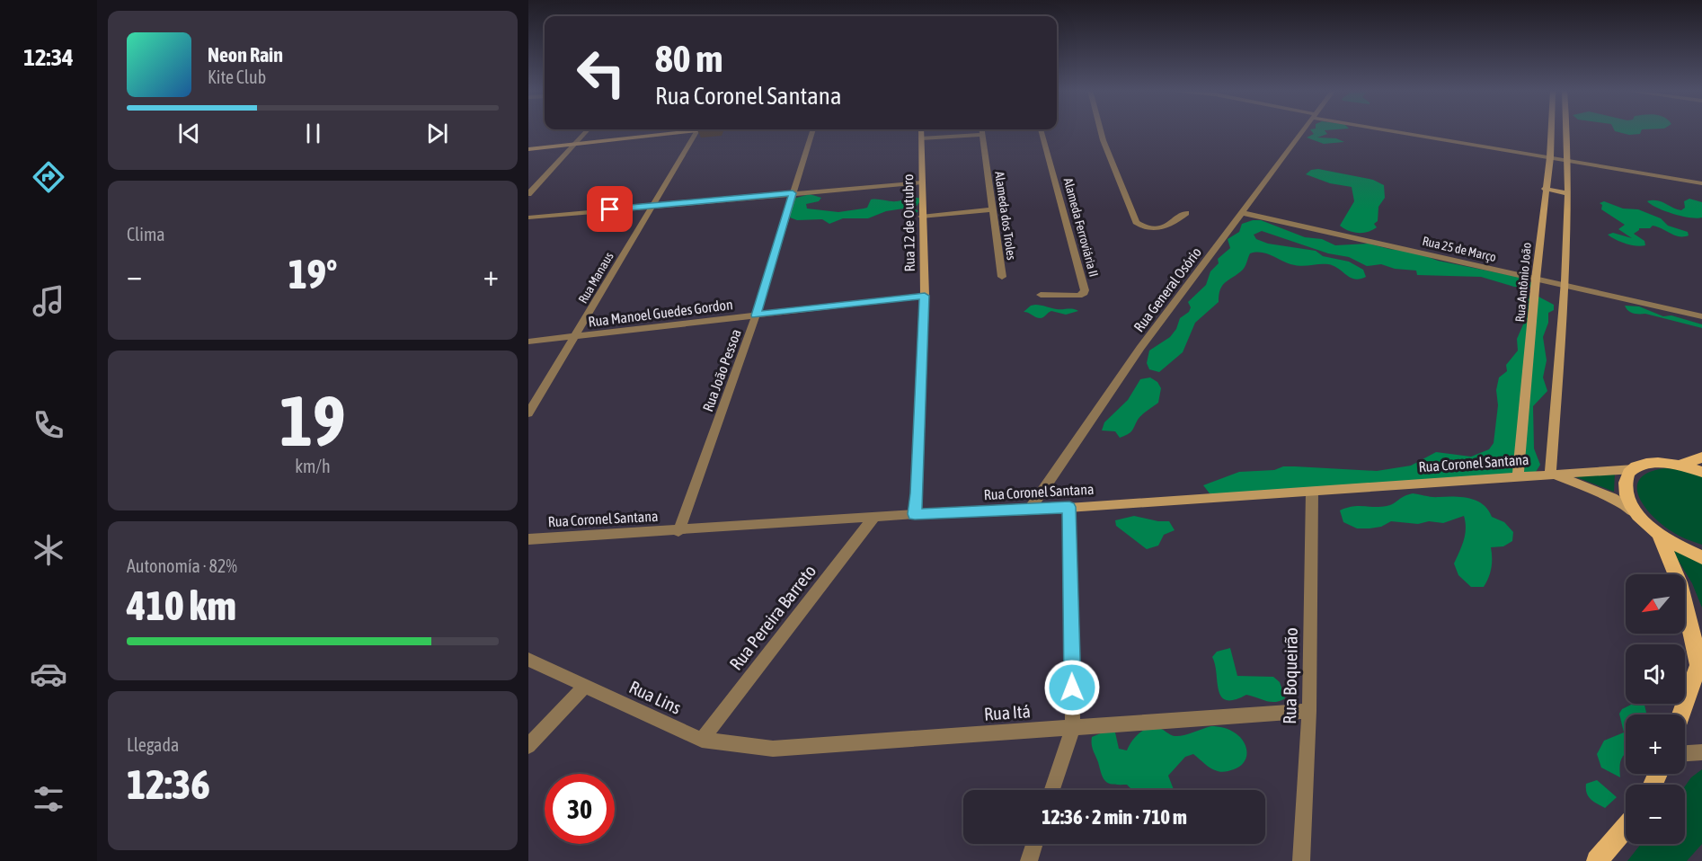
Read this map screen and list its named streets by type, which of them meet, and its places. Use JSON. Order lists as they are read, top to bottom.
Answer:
{
  "streets": {
    "main road": ["Rua 12 de Outubro", "Rua Antônio João", "Rua Coronel Santana"],
    "street": [
      "Alameda dos Troles",
      "Alameda Ferroviária II",
      "Rua 25 de Março",
      "Rua Manaus",
      "Rua General Osório",
      "Rua Manoel Guedes Gordon",
      "Rua João Pessoa",
      "Rua Pereira Barreto",
      "Rua Boqueirão",
      "Rua Lins",
      "Rua Itá"
    ]
  },
  "crossings": [
    ["Rua 12 de Outubro", "Rua Manoel Guedes Gordon"],
    ["Rua 12 de Outubro", "Rua Coronel Santana"],
    ["Rua 25 de Março", "Rua Antônio João"],
    ["Rua 25 de Março", "Rua General Osório"],
    ["Rua Manaus", "Rua Manoel Guedes Gordon"],
    ["Rua Antônio João", "Rua Coronel Santana"],
    ["Rua General Osório", "Rua Coronel Santana"],
    ["Rua Manoel Guedes Gordon", "Rua João Pessoa"],
    ["Rua João Pessoa", "Rua Coronel Santana"],
    ["Rua Coronel Santana", "Rua Pereira Barreto"],
    ["Rua Coronel Santana", "Rua Boqueirão"],
    ["Rua Pereira Barreto", "Rua Lins"],
    ["Rua Boqueirão", "Rua Itá"],
    ["Rua Lins", "Rua Itá"]
  ],
  "north": "bottom left",
  "page": {
    "tabs": "12:34",
    "turn": ["80 m", "Rua Coronel Santana"],
    "song": ["Neon Rain", "Kite Club"],
    "tile": [
      "Clima",
      ["19", "km/h"],
      ["Autonomía · 82%", "410 km"],
      ["Llegada", "12:36"]
    ],
    "heat": ["−", "19°", "+"],
    "map_buttons": ["+", "−"],
    "limit": "30",
    "trip": "12:36 · 2 min · 710 m"
  }
}
